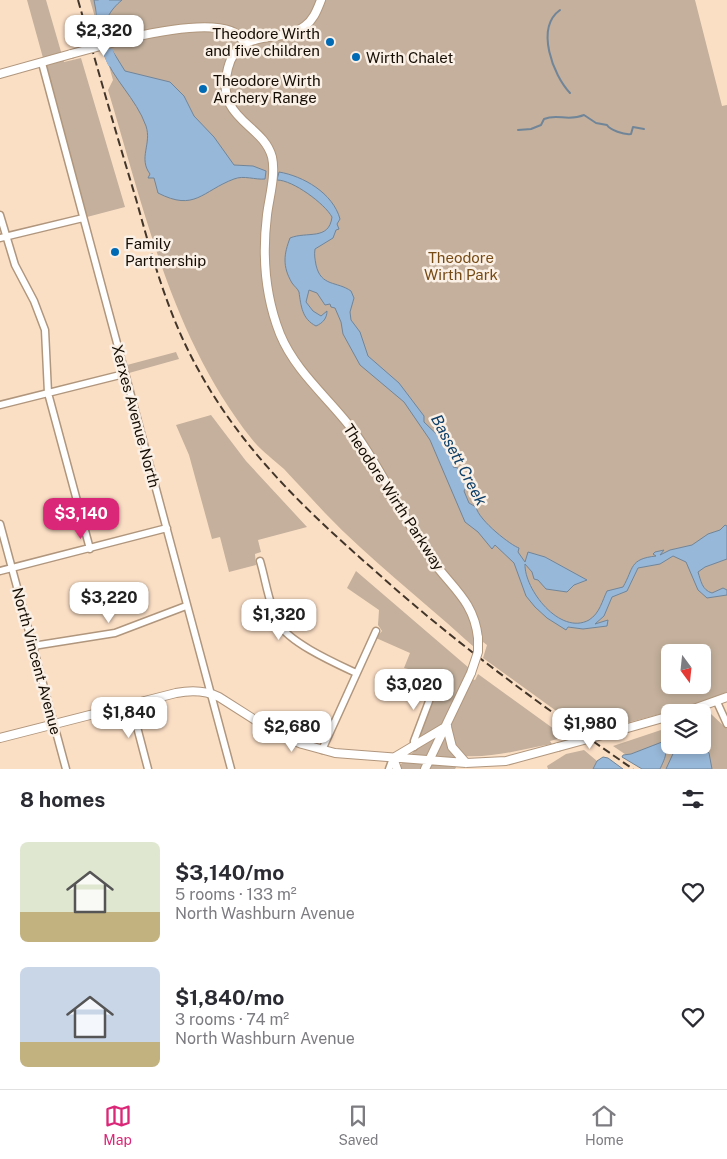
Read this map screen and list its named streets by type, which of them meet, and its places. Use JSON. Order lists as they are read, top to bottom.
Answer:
{
  "streets": {
    "street": ["Xerxes Avenue North", "Theodore Wirth Parkway", "North Vincent Avenue"]
  },
  "water": ["Bassett Creek"],
  "parks": ["Theodore Wirth Park"],
  "places": [
    "Theodore Wirth and five children",
    "Wirth Chalet",
    "Theodore Wirth Archery Range",
    "Family Partnership"
  ],
  "north": "bottom",
  "page": {
    "price": [
      "$2,320",
      "$3,140",
      "$3,220",
      "$1,320",
      "$3,020",
      "$1,840",
      "$1,980",
      "$2,680"
    ],
    "heading": "8 homes",
    "list": [
      {
        "name": "$3,140/mo",
        "note": "5 rooms · 133 m² · North Washburn Avenue"
      },
      {
        "name": "$1,840/mo",
        "note": "3 rooms · 74 m² · North Washburn Avenue"
      }
    ],
    "tabs": ["Map", "Saved", "Home"]
  }
}
